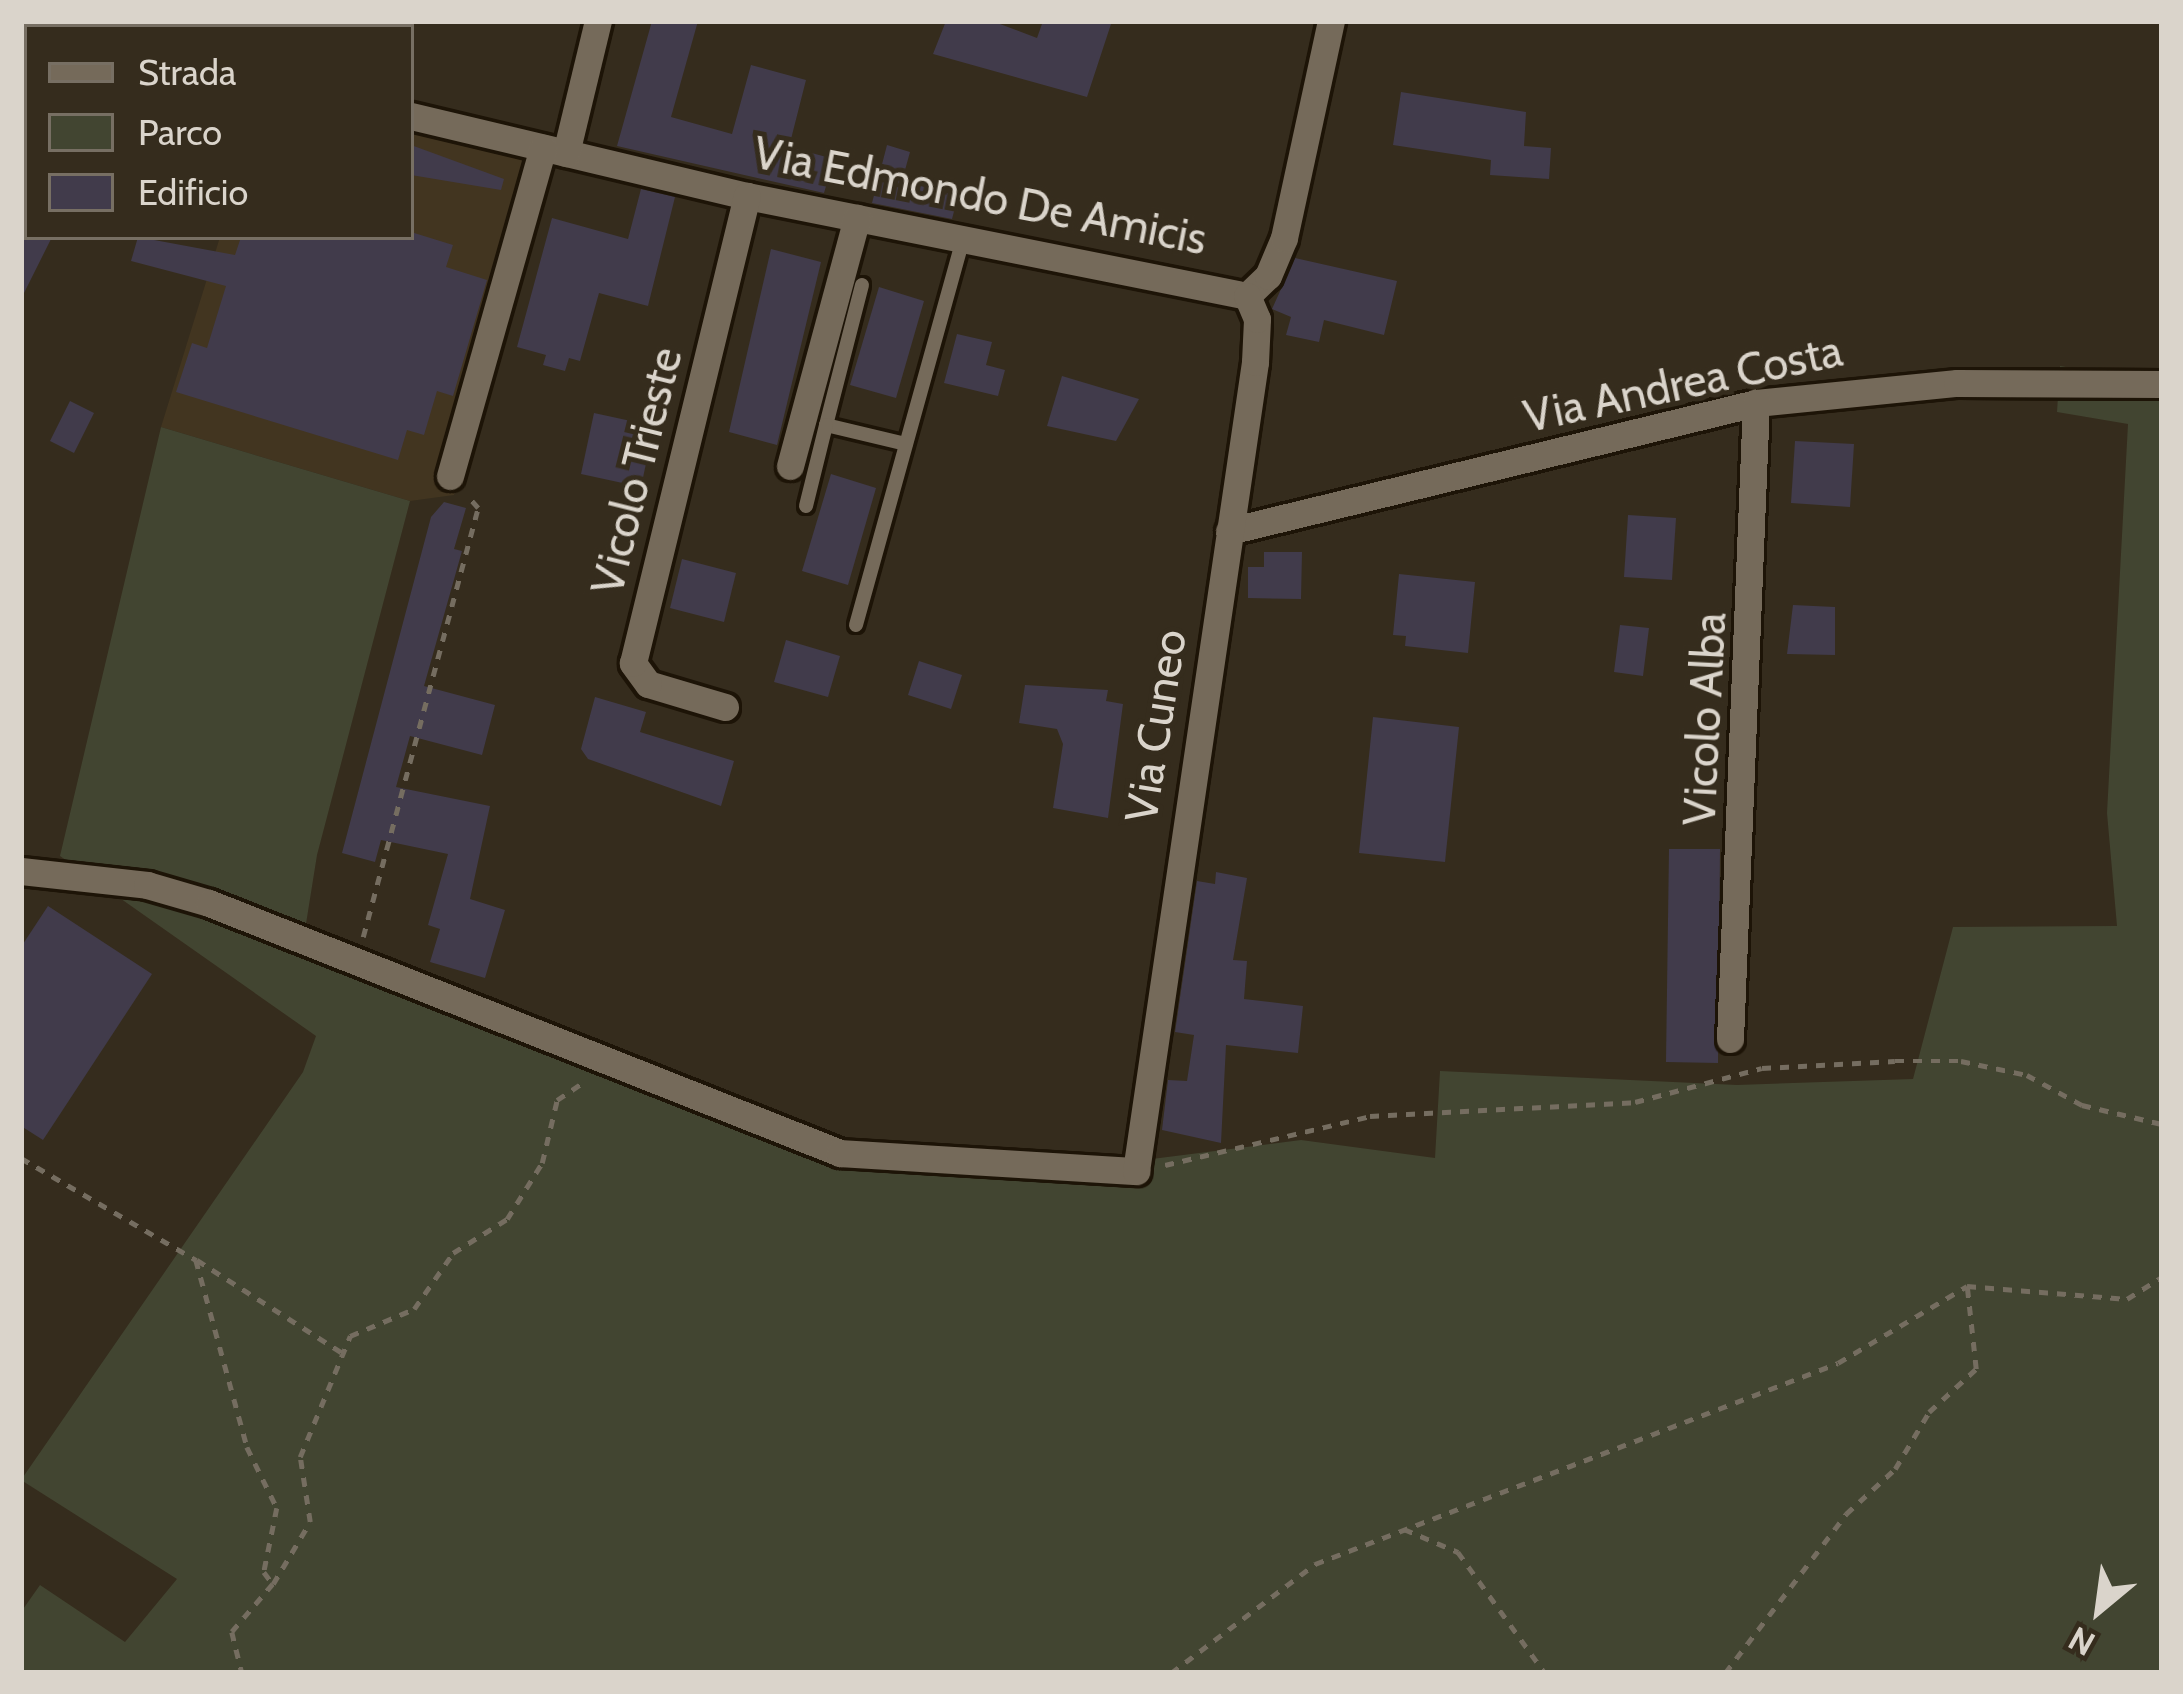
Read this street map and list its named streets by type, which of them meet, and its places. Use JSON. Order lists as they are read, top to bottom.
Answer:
{
  "streets": {
    "street": [
      "Via Edmondo De Amicis",
      "Via Andrea Costa",
      "Vicolo Trieste",
      "Vicolo Alba",
      "Via Cuneo"
    ]
  },
  "crossings": [
    ["Via Edmondo De Amicis", "Vicolo Trieste"],
    ["Via Edmondo De Amicis", "Via Cuneo"],
    ["Via Andrea Costa", "Vicolo Alba"],
    ["Via Andrea Costa", "Via Cuneo"]
  ],
  "legend": ["Strada", "Parco", "Edificio"],
  "north": "bottom left"
}
